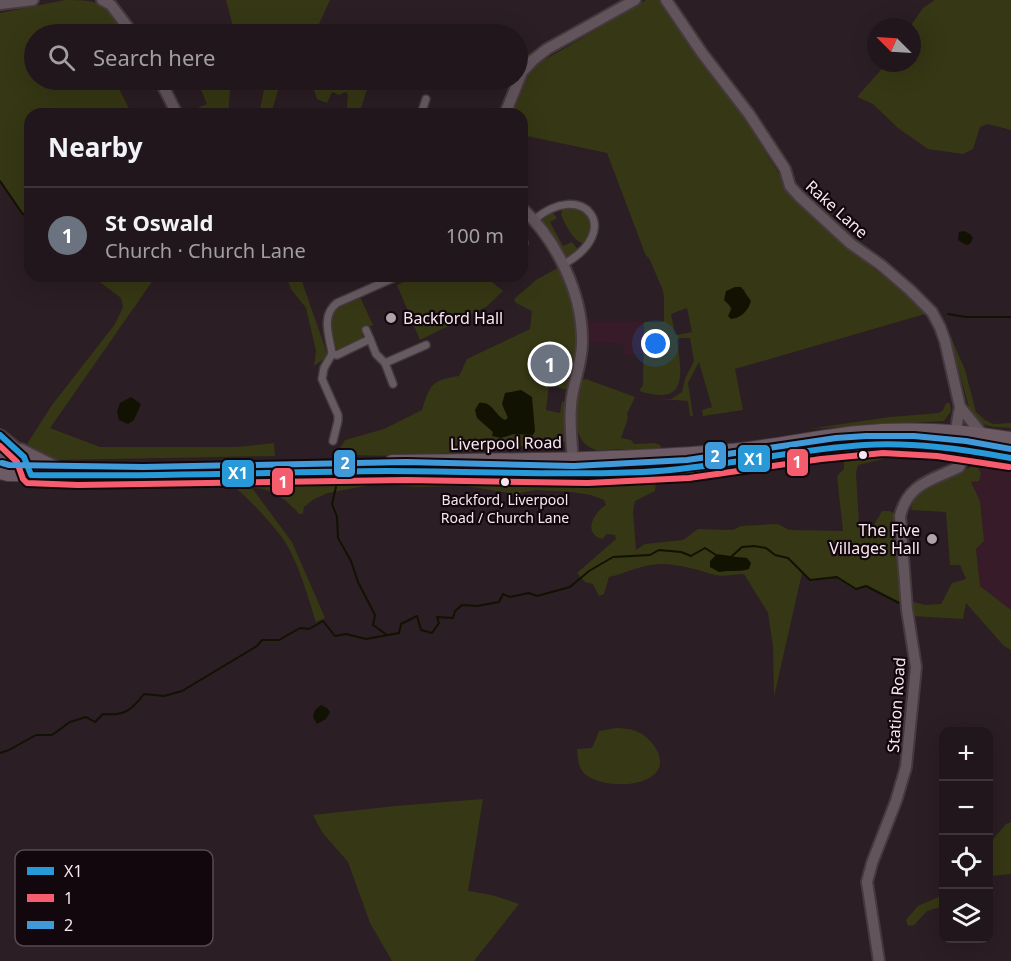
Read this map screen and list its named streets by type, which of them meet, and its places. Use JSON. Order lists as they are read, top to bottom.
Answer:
{
  "streets": {
    "highway": ["Liverpool Road"],
    "street": ["Rake Lane", "Station Road"]
  },
  "crossings": [
    ["Rake Lane", "Liverpool Road"]
  ],
  "places": ["Backford Hall", "Backford, Liverpool Road / Church Lane", "The Five Villages Hall"],
  "lines": ["transit line X1", "transit line 2", "transit line 1"],
  "legend": ["X1", "1", "2"],
  "north": "top left",
  "page": {
    "search": "Search here",
    "heading": "Nearby",
    "list": [
      {
        "mark": "1",
        "name": "St Oswald",
        "note": "Church · Church Lane",
        "value": "100 m"
      }
    ],
    "pins": "1",
    "map_buttons": ["+", "−"]
  }
}
